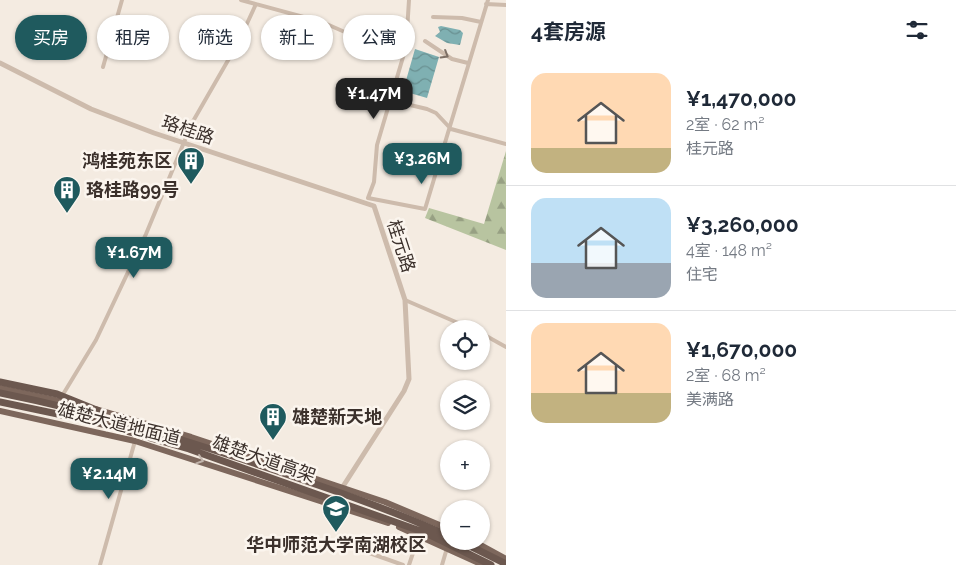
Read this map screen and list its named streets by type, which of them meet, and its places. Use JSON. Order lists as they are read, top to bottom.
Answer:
{
  "streets": {
    "highway": ["雄楚大道高架"],
    "main road": ["雄楚大道地面道"],
    "street": ["珞桂路", "桂元路"]
  },
  "crossings": [
    ["珞桂路", "桂元路"],
    ["桂元路", "雄楚大道地面道"],
    ["雄楚大道地面道", "雄楚大道高架"]
  ],
  "places": {
    "building": ["鸿桂苑东区", "珞桂路99号", "雄楚新天地"],
    "school or university": ["华中师范大学南湖校区"]
  },
  "page": {
    "heading": "4套房源",
    "chip": [
      "买房",
      "租房",
      "筛选",
      "新上",
      "公寓"
    ],
    "list": [
      {
        "name": "¥1,470,000",
        "note": "2室 · 62 m² · 桂元路"
      },
      {
        "name": "¥3,260,000",
        "note": "4室 · 148 m² · 住宅"
      },
      {
        "name": "¥1,670,000",
        "note": "2室 · 68 m² · 美满路"
      }
    ],
    "price": [
      "¥1.47M",
      "¥3.26M",
      "¥1.67M",
      "¥2.14M"
    ],
    "map_buttons": ["+", "−"]
  }
}
